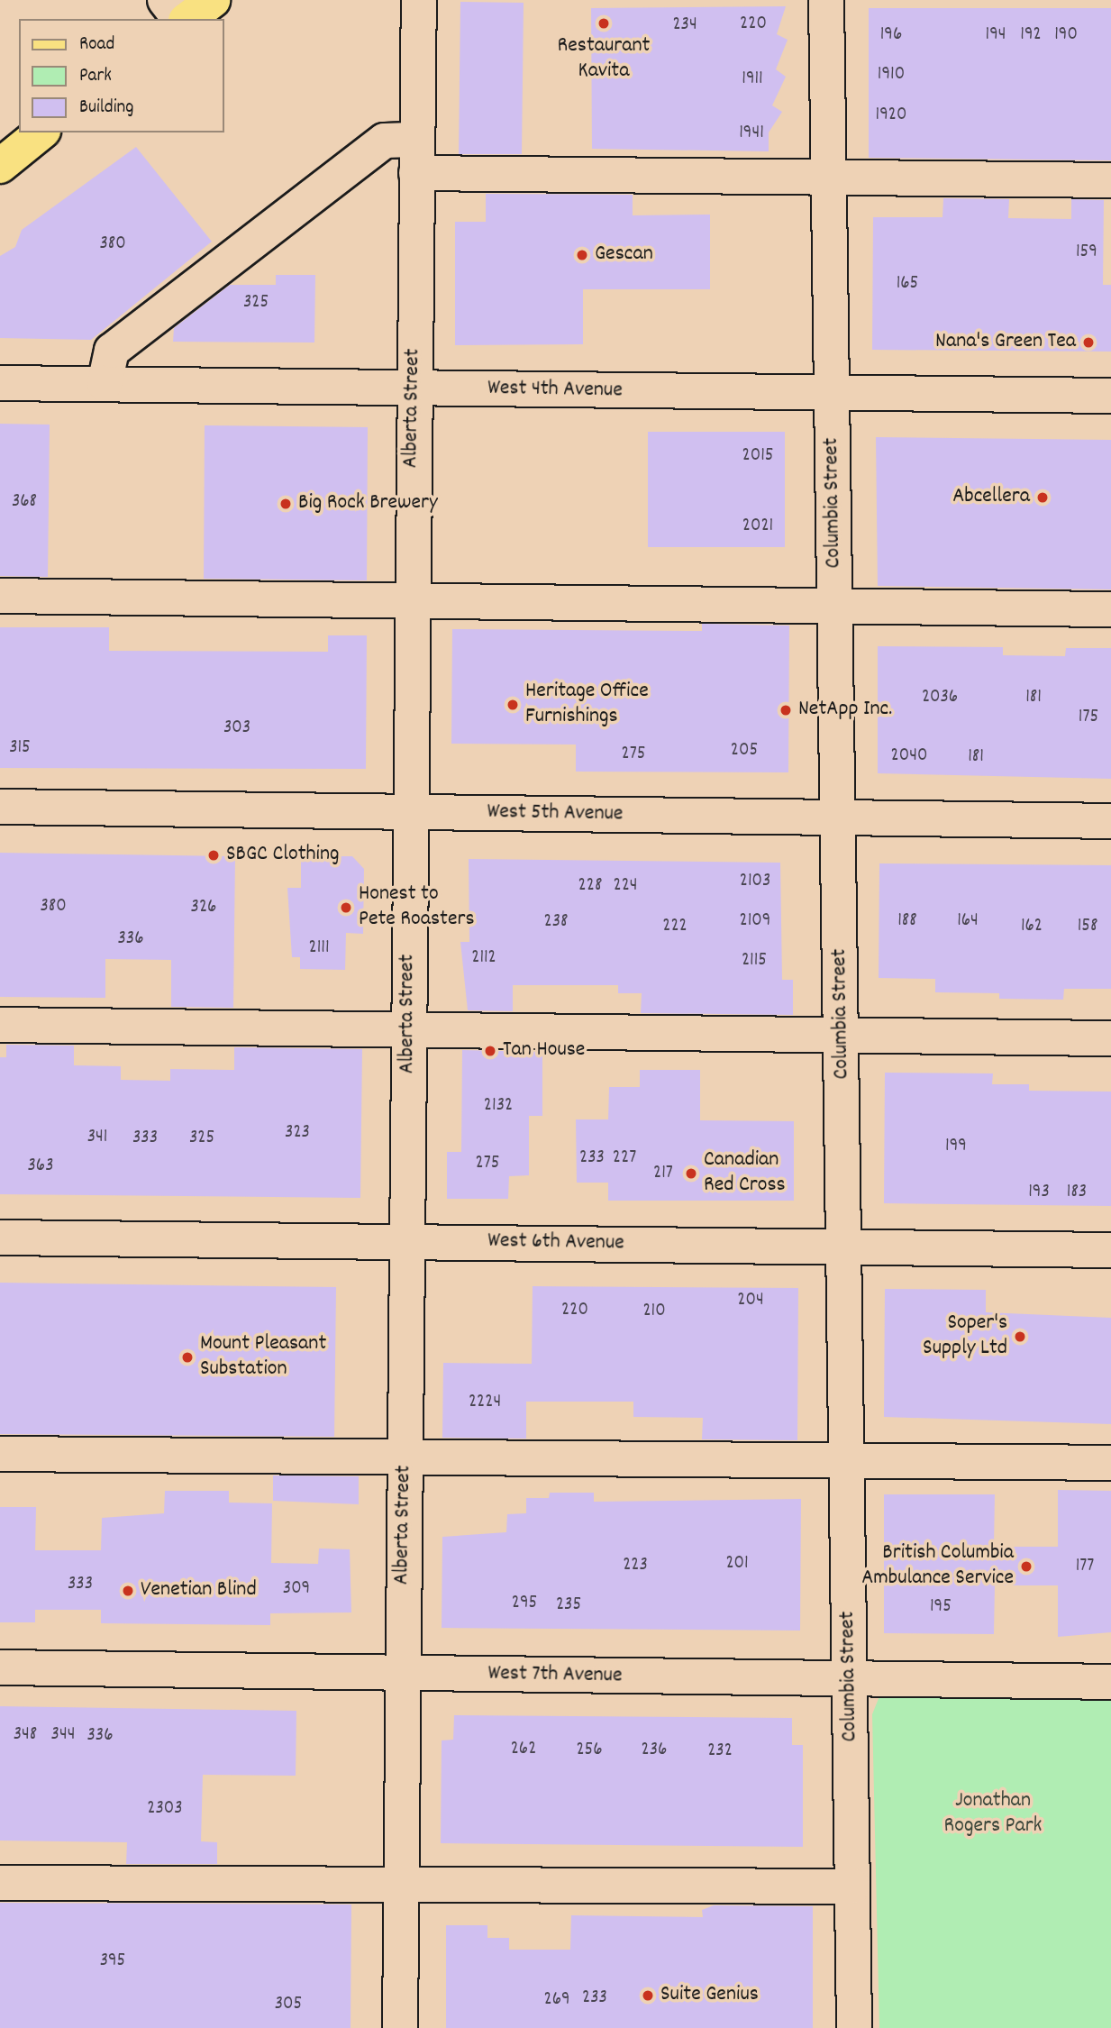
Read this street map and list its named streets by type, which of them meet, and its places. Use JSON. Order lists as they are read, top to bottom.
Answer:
{
  "streets": {
    "street": [
      "West 4th Avenue",
      "Alberta Street",
      "Columbia Street",
      "West 5th Avenue",
      "West 6th Avenue",
      "West 7th Avenue"
    ]
  },
  "crossings": [
    ["West 4th Avenue", "Alberta Street"],
    ["West 4th Avenue", "Columbia Street"],
    ["Alberta Street", "West 5th Avenue"],
    ["Alberta Street", "West 6th Avenue"],
    ["Alberta Street", "West 7th Avenue"],
    ["Columbia Street", "West 5th Avenue"],
    ["Columbia Street", "West 6th Avenue"],
    ["Columbia Street", "West 7th Avenue"]
  ],
  "parks": ["Jonathan Rogers Park"],
  "places": [
    "Restaurant Kavita",
    "Gescan",
    "Nana's Green Tea",
    "Abcellera",
    "Big Rock Brewery",
    "Heritage Office Furnishings",
    "NetApp Inc.",
    "SBGC Clothing",
    "Honest to Pete Roasters",
    "Tan House",
    "Canadian Red Cross",
    "Soper's Supply Ltd",
    "Mount Pleasant Substation",
    "British Columbia Ambulance Service",
    "Venetian Blind",
    "Suite Genius"
  ],
  "house_numbers": [
    "220",
    "234",
    "196",
    "194",
    "192",
    "190",
    "1910",
    "1911",
    "1920",
    "1941",
    "380",
    "159",
    "165",
    "325",
    "2015",
    "368",
    "2021",
    "2036",
    "181",
    "175",
    "303",
    "315",
    "205",
    "275",
    "2040",
    "181",
    "2103",
    "228",
    "224",
    "380",
    "326",
    "2109",
    "188",
    "164",
    "238",
    "222",
    "162",
    "158",
    "336",
    "2111",
    "2112",
    "2115",
    "2132",
    "323",
    "341",
    "333",
    "325",
    "199",
    "233",
    "227",
    "275",
    "363",
    "217",
    "193",
    "183",
    "204",
    "220",
    "210",
    "2224",
    "201",
    "223",
    "177",
    "333",
    "309",
    "295",
    "235",
    "195",
    "348",
    "344",
    "336",
    "262",
    "256",
    "236",
    "232",
    "2303",
    "395",
    "233",
    "269",
    "305"
  ],
  "legend": ["Road", "Park", "Building"]
}
